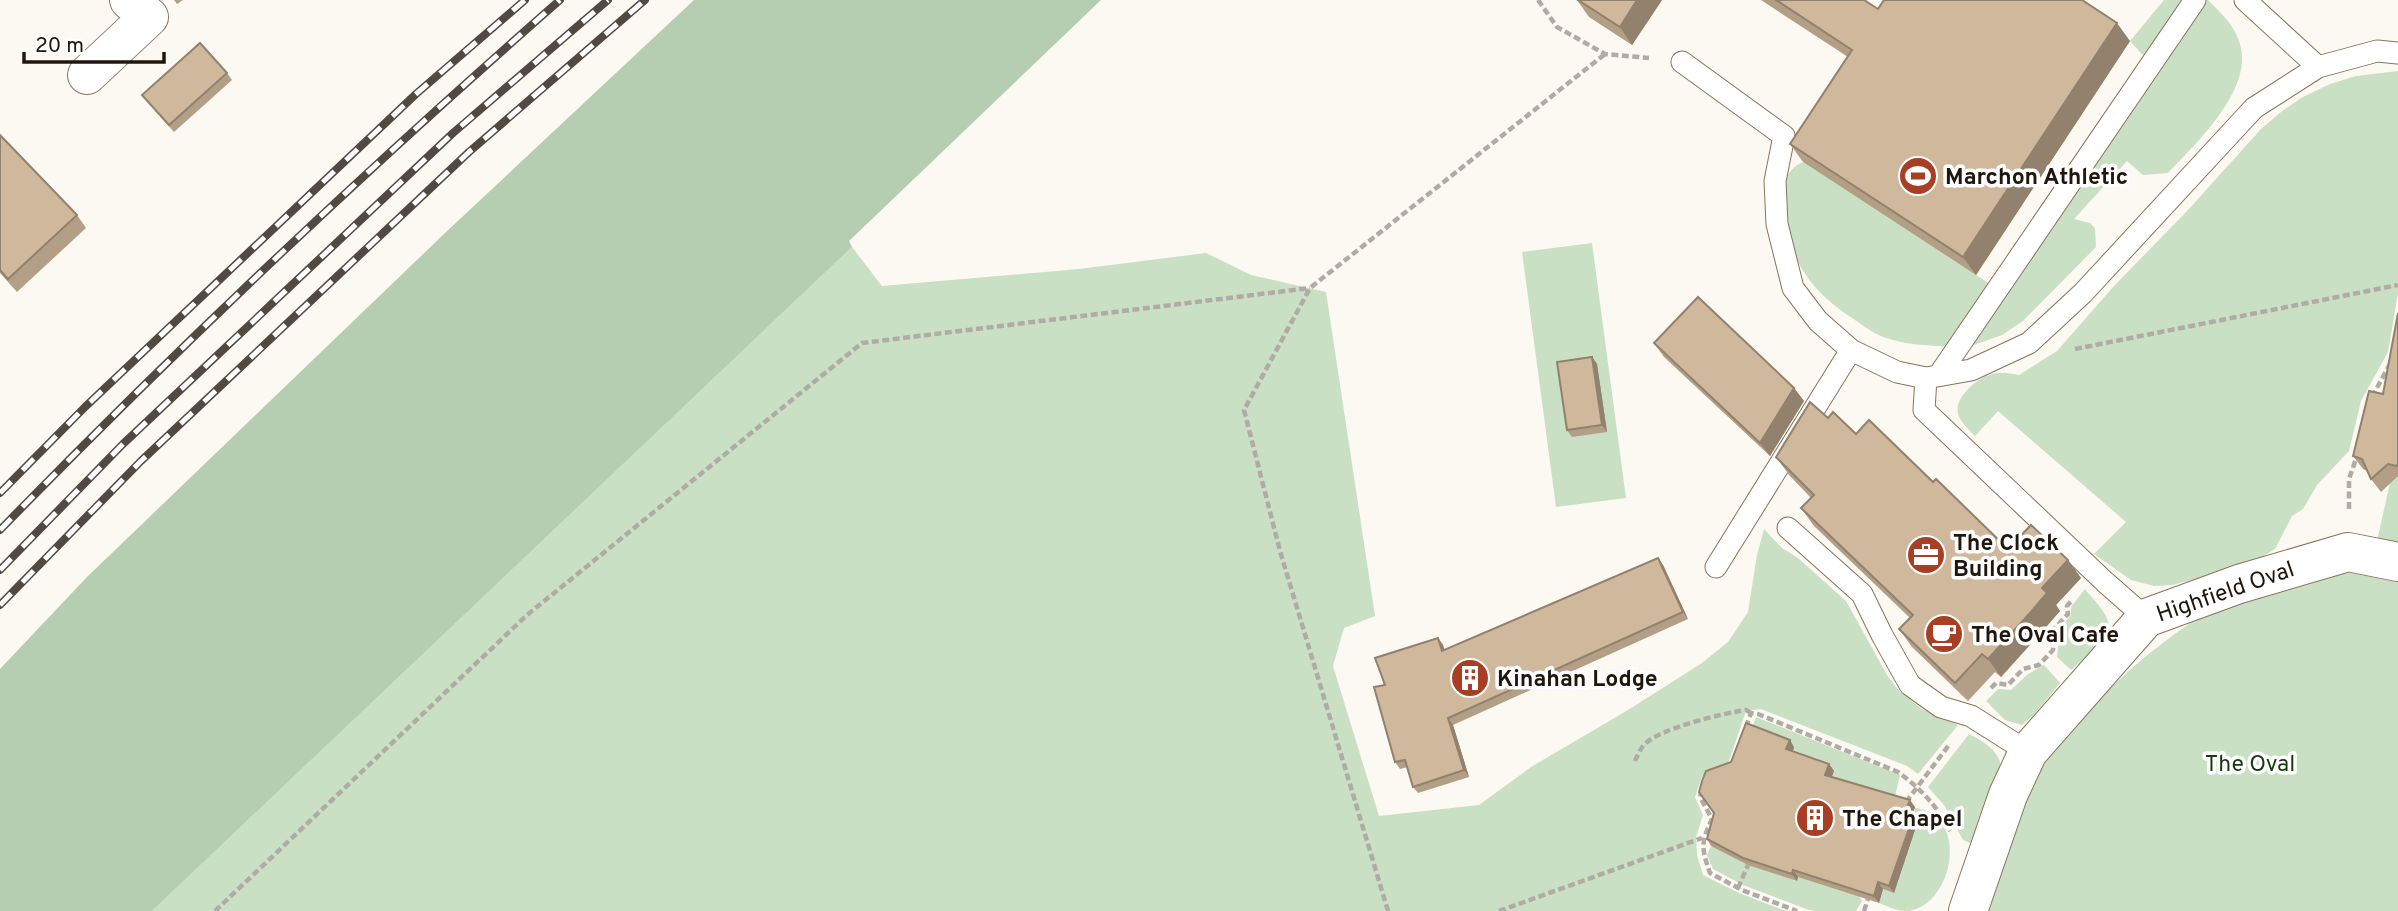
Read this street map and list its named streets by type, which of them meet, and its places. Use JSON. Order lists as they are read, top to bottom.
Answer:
{
  "streets": {
    "street": ["Highfield Oval"]
  },
  "parks": ["The Oval"],
  "places": {
    "sports": ["Marchon Athletic"],
    "office": ["The Clock Building"],
    "cafe": ["The Oval Cafe"],
    "building": ["Kinahan Lodge", "The Chapel"]
  },
  "scale_bar": "20 m"
}
